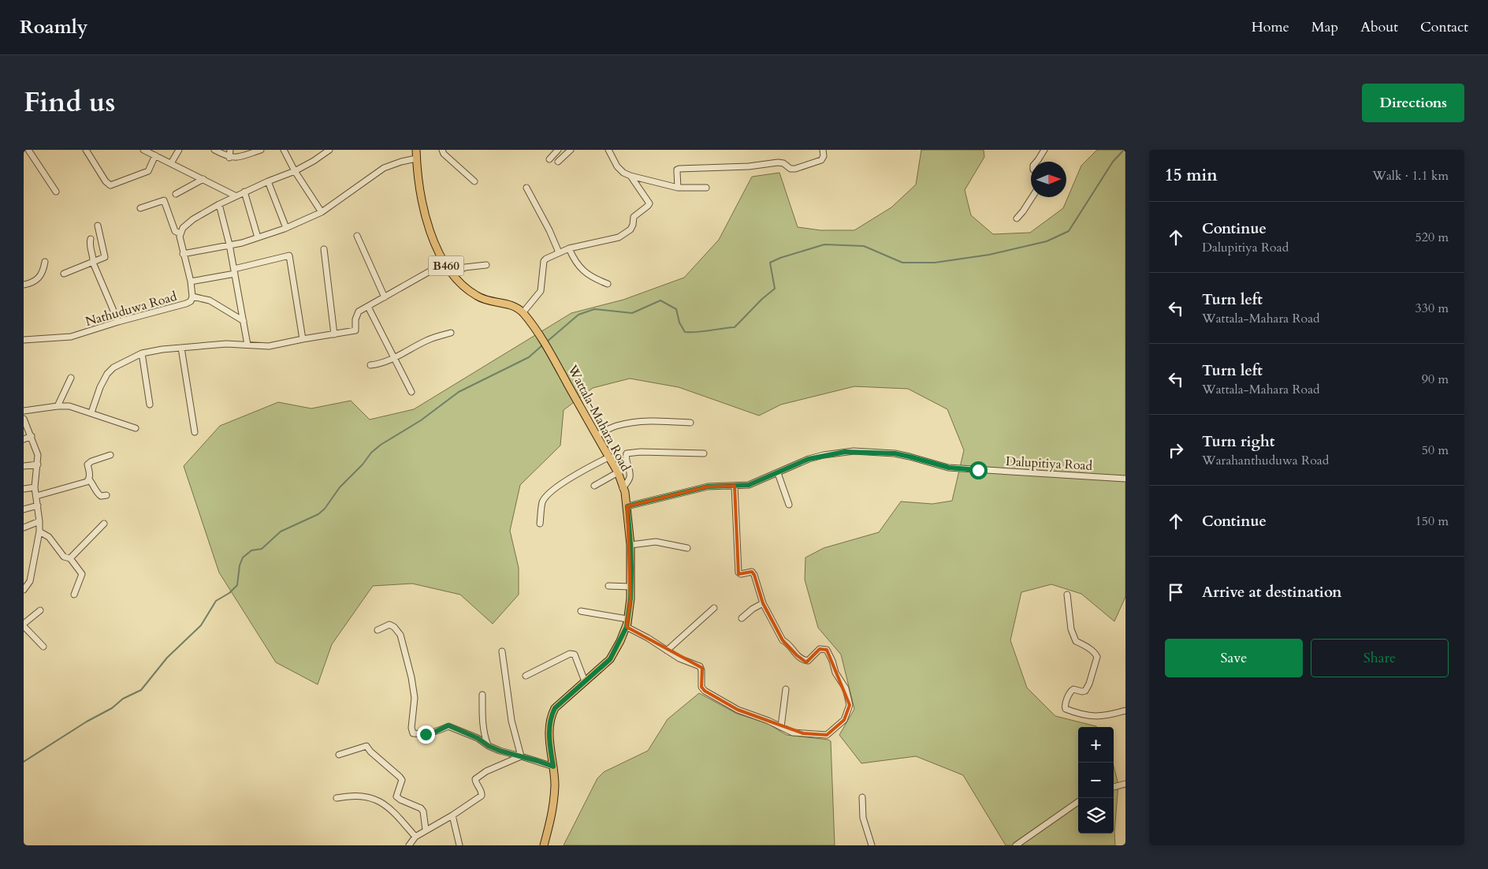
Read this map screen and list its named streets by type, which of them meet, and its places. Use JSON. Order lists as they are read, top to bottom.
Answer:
{
  "streets": {
    "main road": ["B460", "Wattala-Mahara Road"],
    "street": ["Nathuduwa Road", "Dalupitiya Road"]
  },
  "crossings": [
    ["Wattala-Mahara Road", "Dalupitiya Road"]
  ],
  "north": "right",
  "page": {
    "header": "Roamly",
    "nav": [
      "Home",
      "Map",
      "About",
      "Contact"
    ],
    "title": "Find us",
    "buttons": [
      "Directions",
      ["Save", "Share"]
    ],
    "heading": ["15 min", "Walk · 1.1 km"],
    "list": [
      ["Continue", "Dalupitiya Road", "520 m"],
      ["Turn left", "Wattala-Mahara Road", "330 m"],
      ["Turn left", "Wattala-Mahara Road", "90 m"],
      ["Turn right", "Warahanthuduwa Road", "50 m"],
      ["Continue", "150 m"],
      "Arrive at destination"
    ],
    "map_buttons": ["+", "−"]
  }
}
